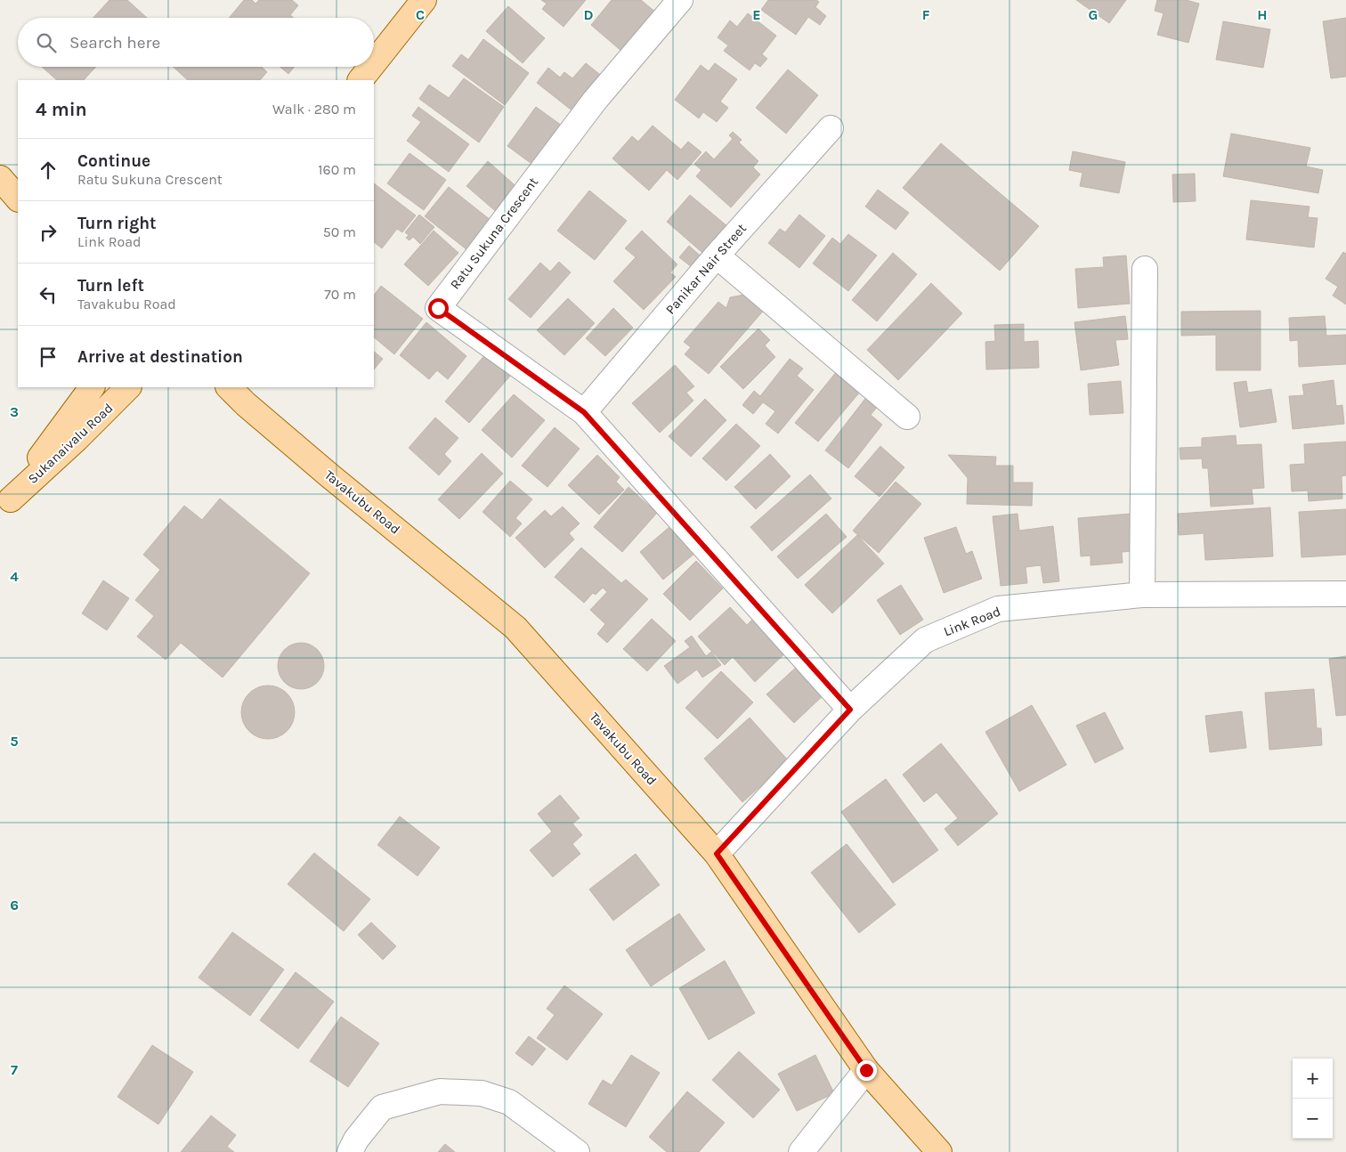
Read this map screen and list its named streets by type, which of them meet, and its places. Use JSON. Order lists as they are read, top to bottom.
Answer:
{
  "streets": {
    "main road": ["Sukanaivalu Road", "Tavakubu Road"],
    "street": ["Ratu Sukuna Crescent", "Panikar Nair Street", "Link Road"]
  },
  "crossings": [
    ["Ratu Sukuna Crescent", "Panikar Nair Street"],
    ["Ratu Sukuna Crescent", "Link Road"],
    ["Tavakubu Road", "Link Road"]
  ],
  "page": {
    "search": "Search here",
    "heading": ["4 min", "Walk · 280 m"],
    "list": [
      ["Continue", "Ratu Sukuna Crescent", "160 m"],
      ["Turn right", "Link Road", "50 m"],
      ["Turn left", "Tavakubu Road", "70 m"],
      "Arrive at destination"
    ],
    "map_buttons": ["+", "−"]
  },
  "grid": {
    "columns": [
      "C",
      "D",
      "E",
      "F",
      "G",
      "H"
    ],
    "rows": [
      "3",
      "4",
      "5",
      "6",
      "7"
    ]
  }
}
